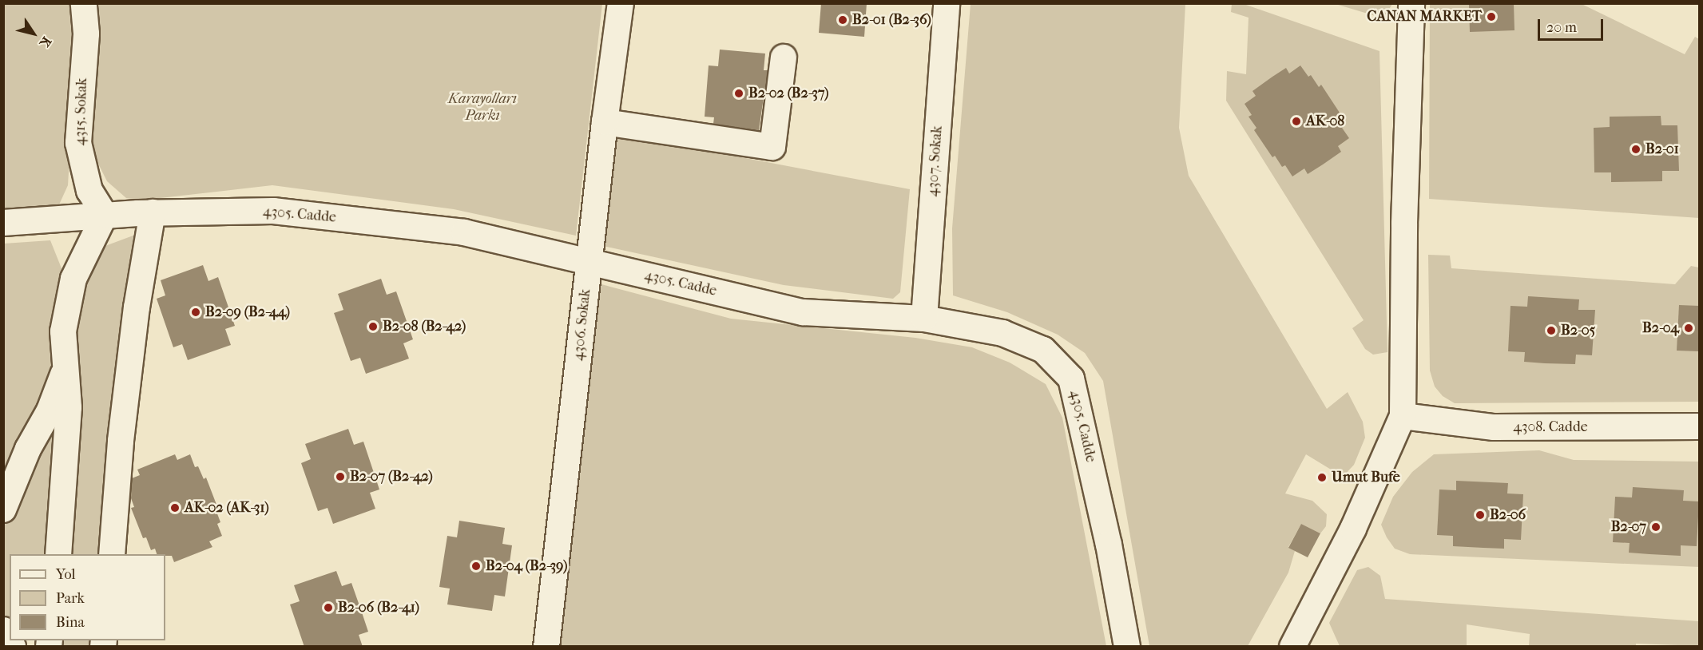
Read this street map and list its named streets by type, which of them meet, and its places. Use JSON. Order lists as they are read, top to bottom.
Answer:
{
  "streets": {
    "street": [
      "4315. Sokak",
      "4307. Sokak",
      "4305. Cadde",
      "4306. Sokak",
      "4308. Cadde"
    ]
  },
  "crossings": [
    ["4315. Sokak", "4305. Cadde"],
    ["4307. Sokak", "4305. Cadde"],
    ["4305. Cadde", "4306. Sokak"]
  ],
  "parks": ["Karayolları Parkı"],
  "places": [
    "CANAN MARKET",
    "B2-01 (B2-36)",
    "B2-02 (B2-37)",
    "AK-08",
    "B2-01",
    "B2-09 (B2-44)",
    "B2-08 (B2-42)",
    "B2-04",
    "B2-05",
    "B2-07 (B2-42)",
    "Umut Bufe",
    "AK-02 (AK-31)",
    "B2-06",
    "B2-07",
    "B2-04 (B2-39)",
    "B2-06 (B2-41)"
  ],
  "legend": ["Yol", "Park", "Bina"],
  "scale_bar": "20 m",
  "north": "bottom right"
}
